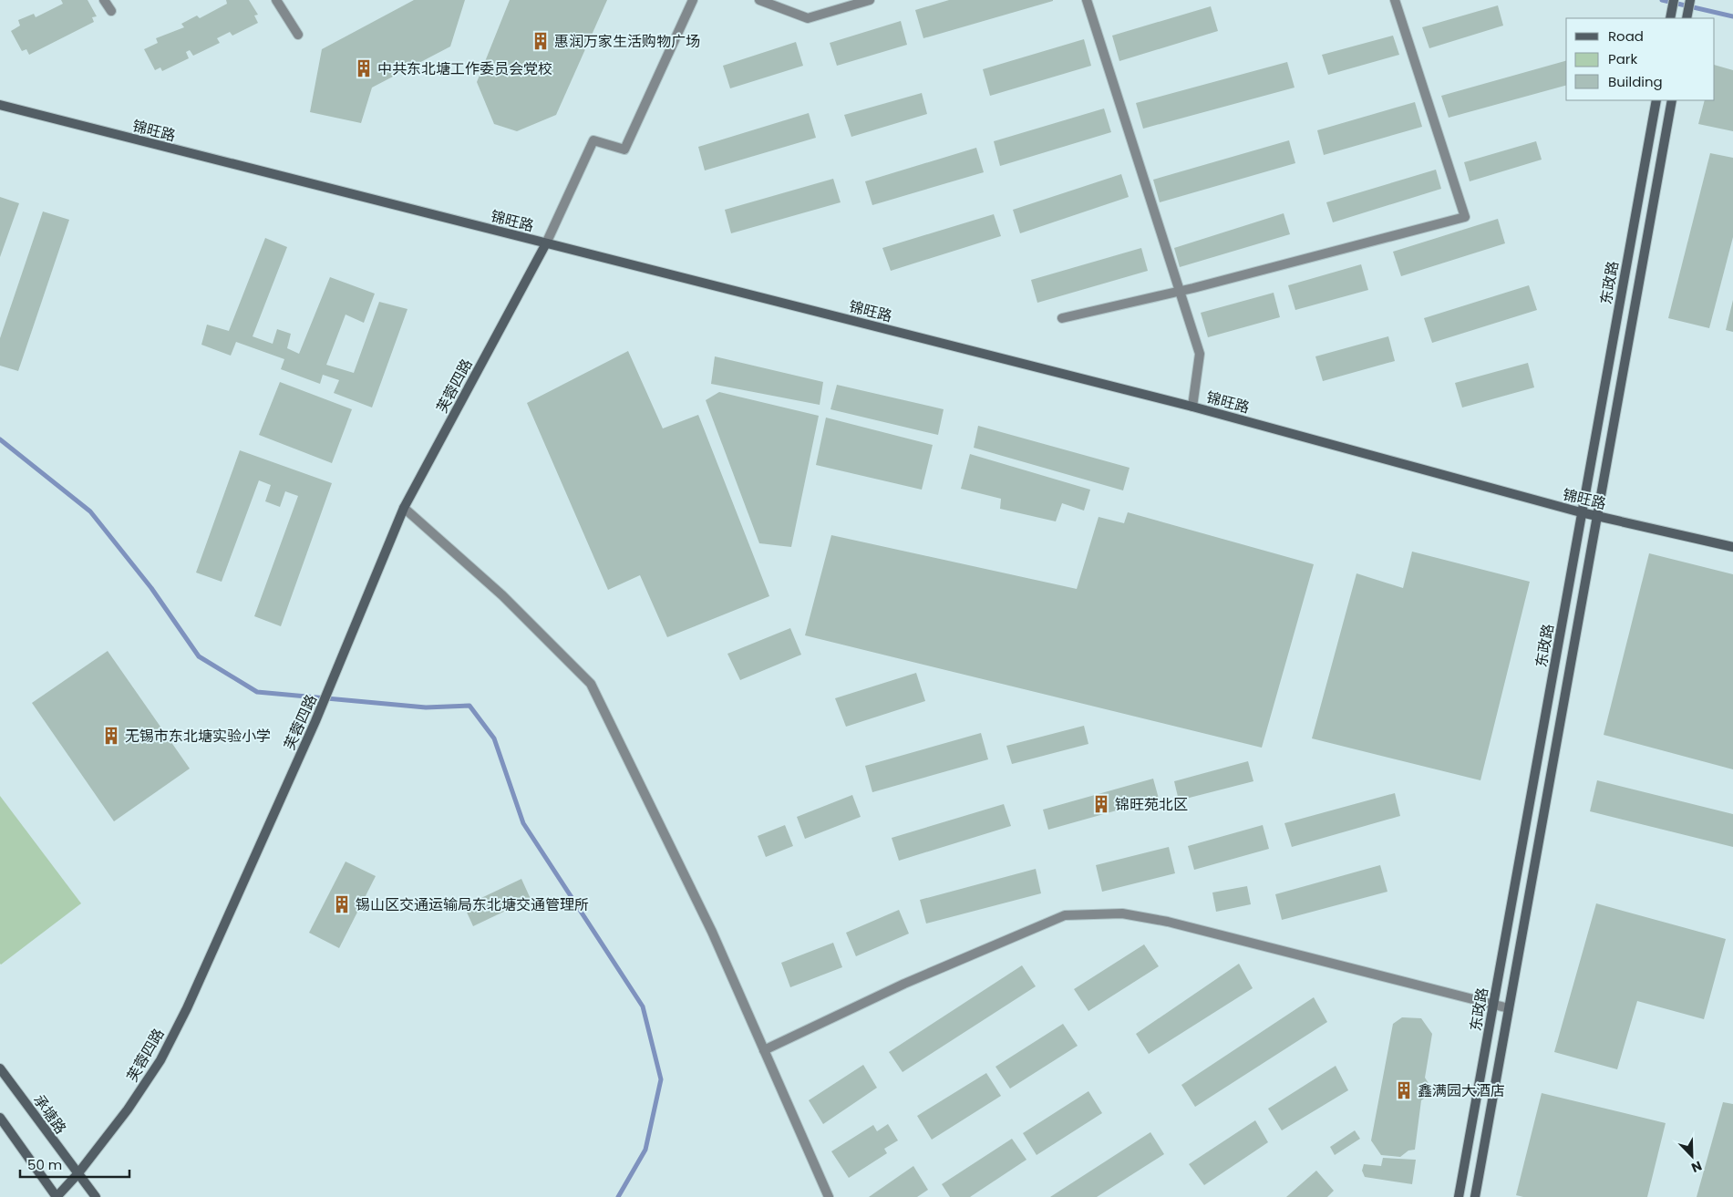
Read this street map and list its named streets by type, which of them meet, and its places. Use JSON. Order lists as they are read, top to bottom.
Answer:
{
  "streets": {
    "street": [
      "锦旺路",
      "东政路",
      "芙蓉四路",
      "承塘路"
    ]
  },
  "crossings": [
    ["锦旺路", "东政路"],
    ["锦旺路", "芙蓉四路"],
    ["芙蓉四路", "承塘路"]
  ],
  "places": {
    "building": [
      "惠润万家生活购物广场",
      "中共东北塘工作委员会党校",
      "无锡市东北塘实验小学",
      "锦旺苑北区",
      "锡山区交通运输局东北塘交通管理所",
      "鑫满园大酒店"
    ]
  },
  "legend": ["Road", "Park", "Building"],
  "scale_bar": "50 m",
  "north": "bottom right"
}
